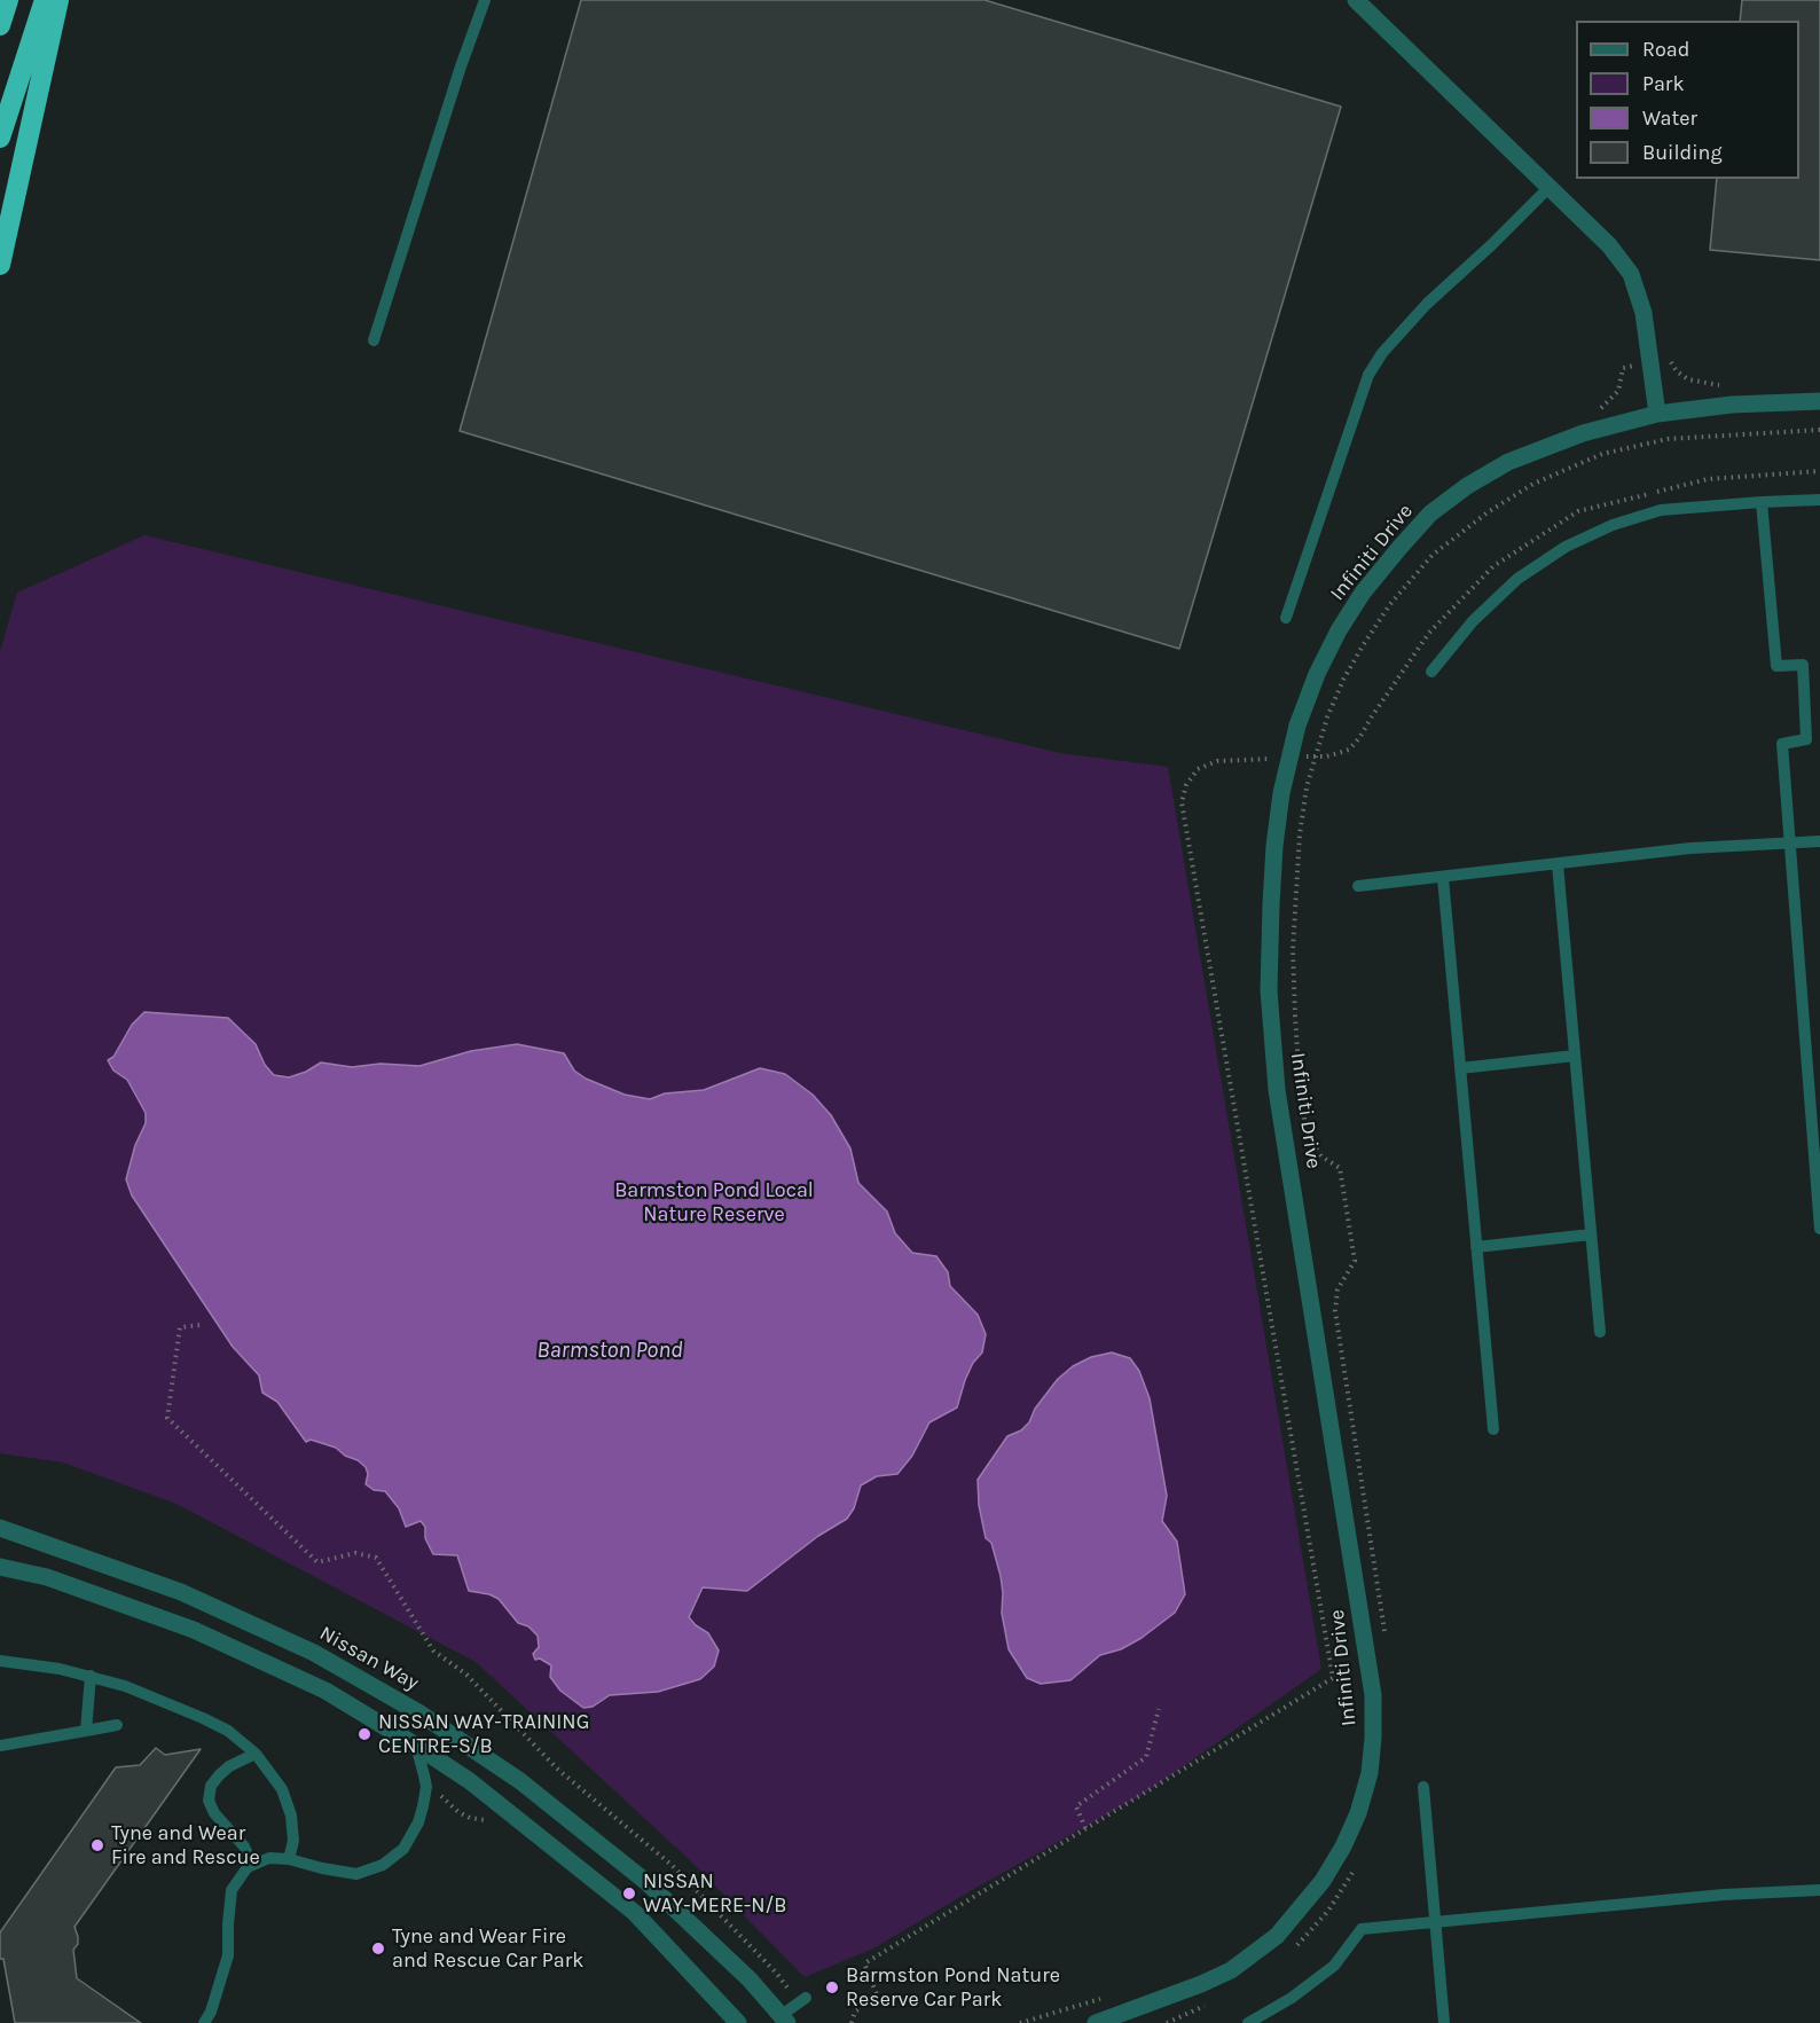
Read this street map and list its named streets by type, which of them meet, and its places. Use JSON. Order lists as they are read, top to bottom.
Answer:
{
  "streets": {
    "street": ["Infiniti Drive", "Nissan Way"]
  },
  "water": ["Barmston Pond"],
  "parks": ["Barmston Pond Local Nature Reserve"],
  "places": [
    "NISSAN WAY-TRAINING CENTRE-S/B",
    "Tyne and Wear Fire and Rescue",
    "NISSAN WAY-MERE-N/B",
    "Tyne and Wear Fire and Rescue Car Park",
    "Barmston Pond Nature Reserve Car Park"
  ],
  "legend": [
    "Road",
    "Park",
    "Water",
    "Building"
  ]
}
